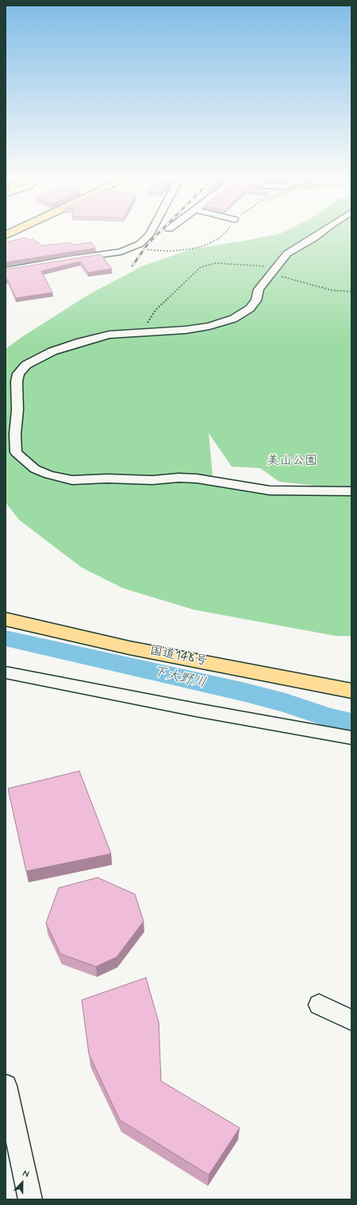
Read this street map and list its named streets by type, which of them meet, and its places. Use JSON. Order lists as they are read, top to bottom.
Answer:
{
  "streets": {
    "highway": ["国道148号"]
  },
  "water": ["下大野川"],
  "parks": ["美山公園"],
  "north": "top"
}
